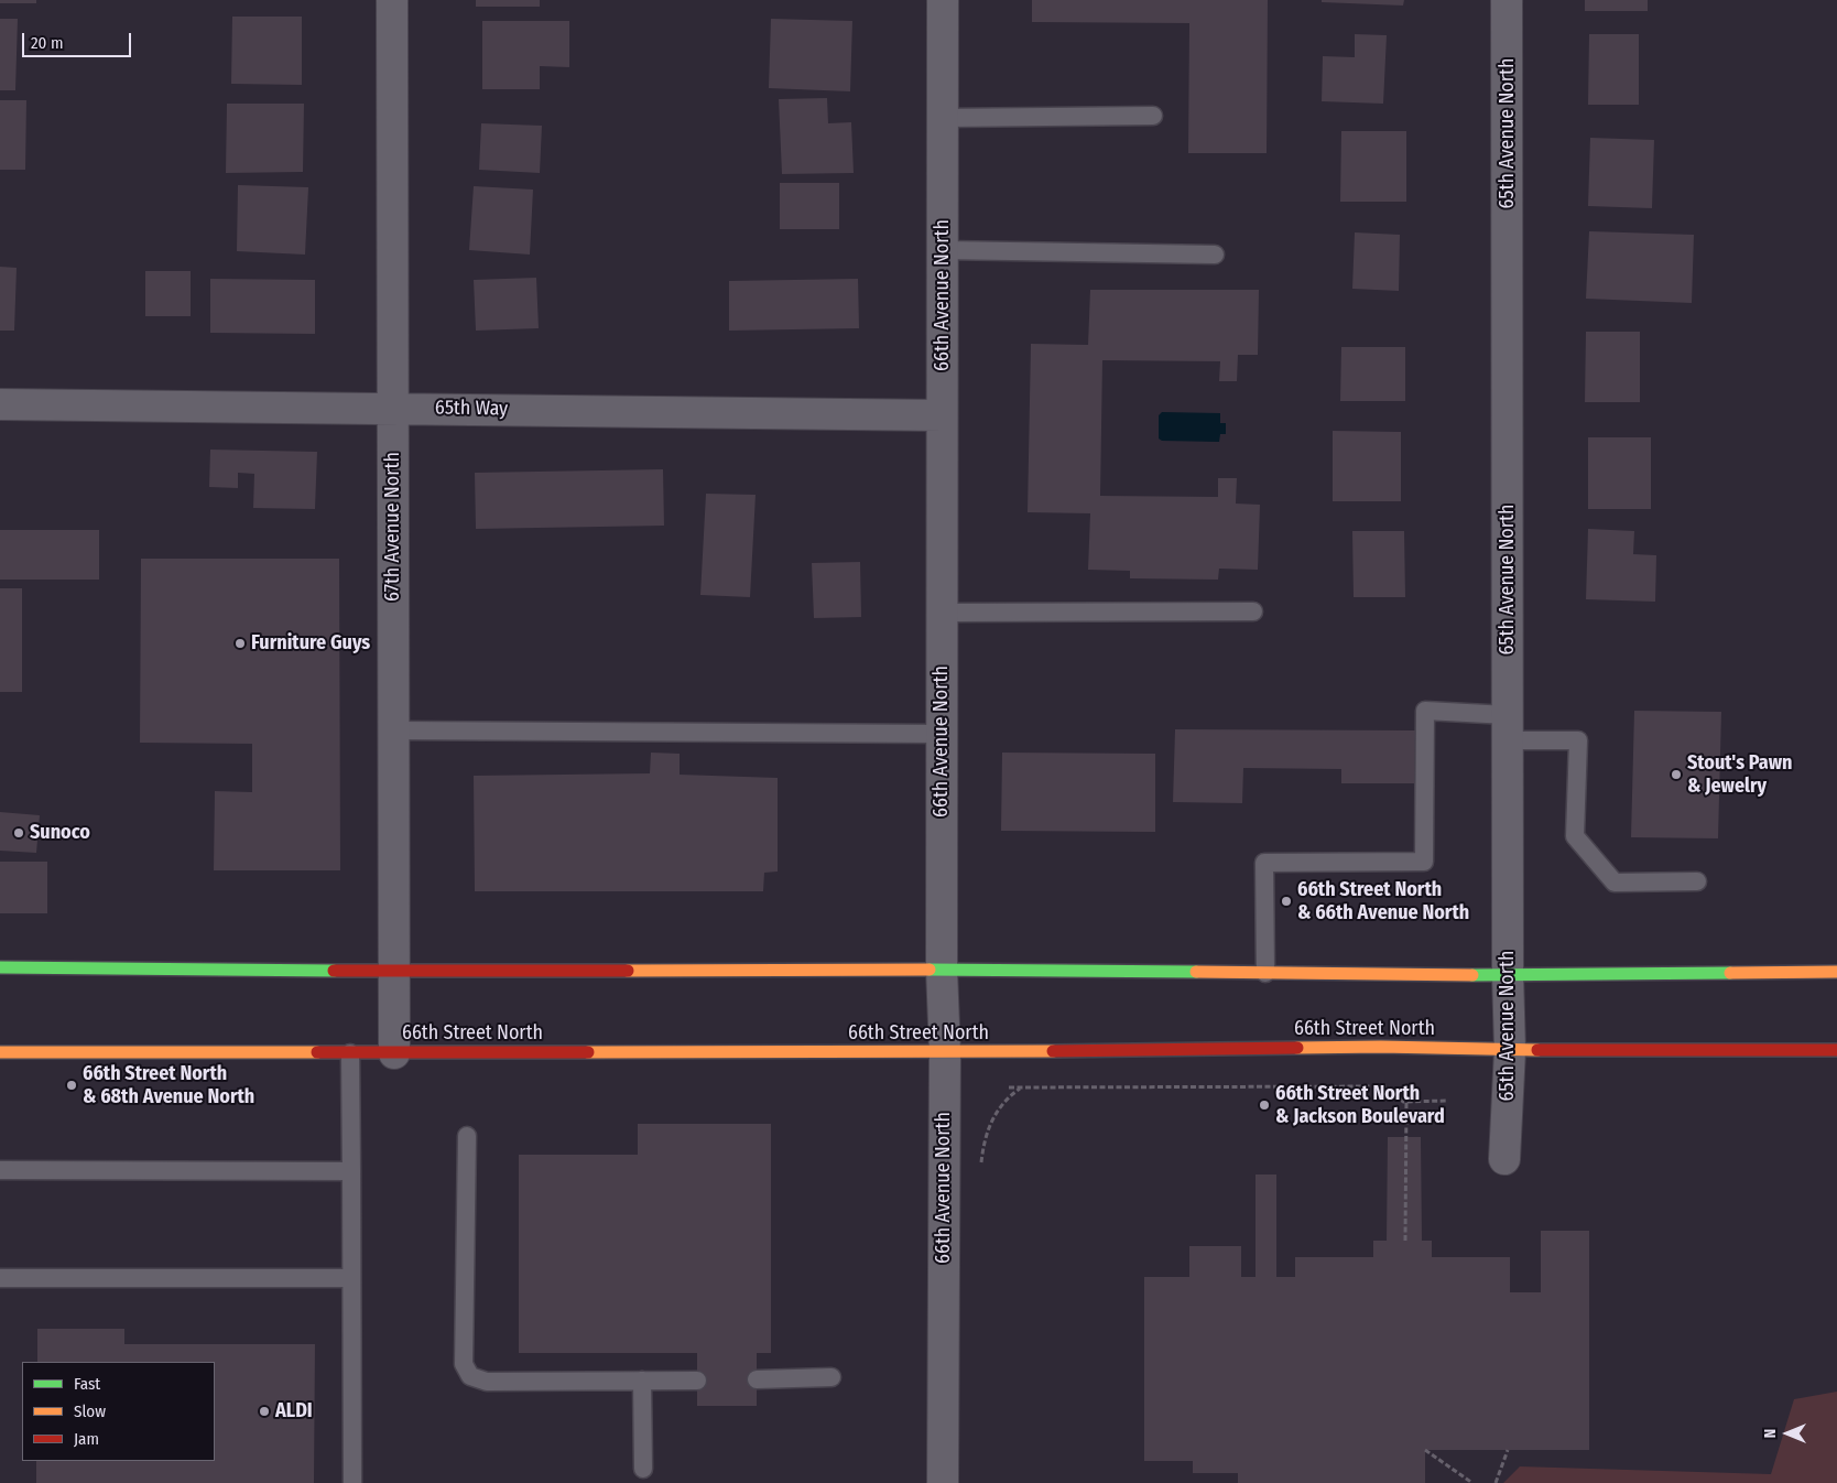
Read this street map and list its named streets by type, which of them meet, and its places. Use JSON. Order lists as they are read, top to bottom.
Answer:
{
  "streets": {
    "main road": ["66th Street North"],
    "street": [
      "65th Avenue North",
      "66th Avenue North",
      "65th Way",
      "67th Avenue North"
    ]
  },
  "crossings": [
    ["65th Avenue North", "66th Street North"],
    ["66th Avenue North", "65th Way"],
    ["66th Avenue North", "66th Street North"],
    ["65th Way", "67th Avenue North"],
    ["67th Avenue North", "66th Street North"]
  ],
  "places": [
    "Furniture Guys",
    "Stout's Pawn & Jewelry",
    "Sunoco",
    "66th Street North & 66th Avenue North",
    "66th Street North & 68th Avenue North",
    "66th Street North & Jackson Boulevard",
    "ALDI"
  ],
  "legend": ["Fast", "Slow", "Jam"],
  "scale_bar": "20 m",
  "north": "left"
}
